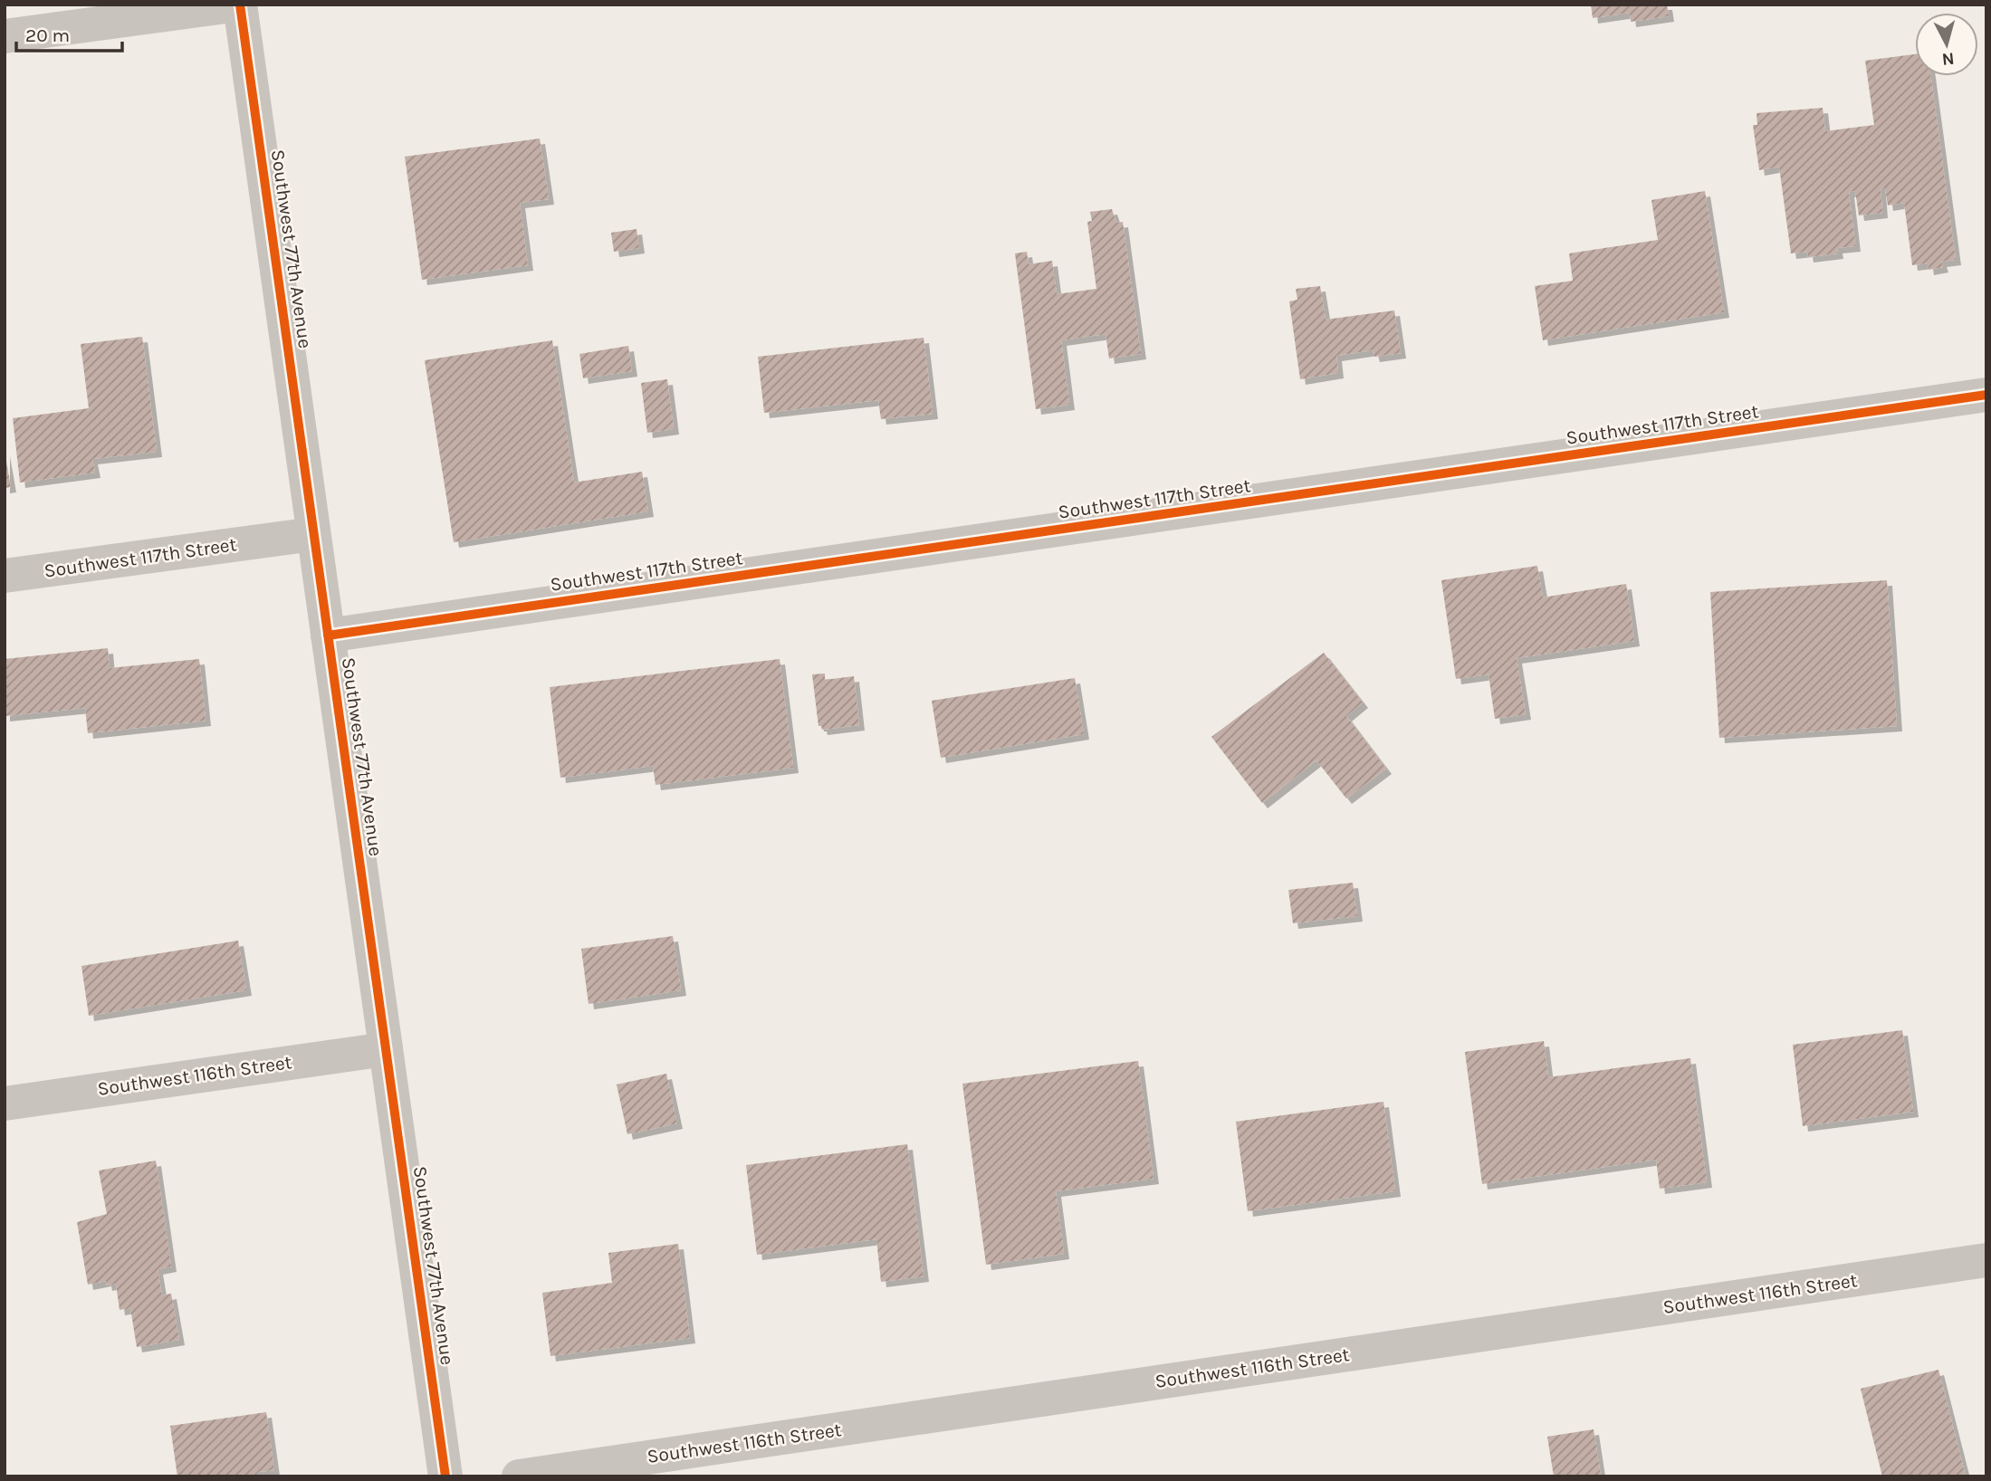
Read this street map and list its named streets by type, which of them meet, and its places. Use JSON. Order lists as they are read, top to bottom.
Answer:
{
  "streets": {
    "street": ["Southwest 77th Avenue", "Southwest 117th Street", "Southwest 116th Street"]
  },
  "crossings": [
    ["Southwest 77th Avenue", "Southwest 117th Street"],
    ["Southwest 77th Avenue", "Southwest 116th Street"]
  ],
  "scale_bar": "20 m",
  "north": "bottom"
}
